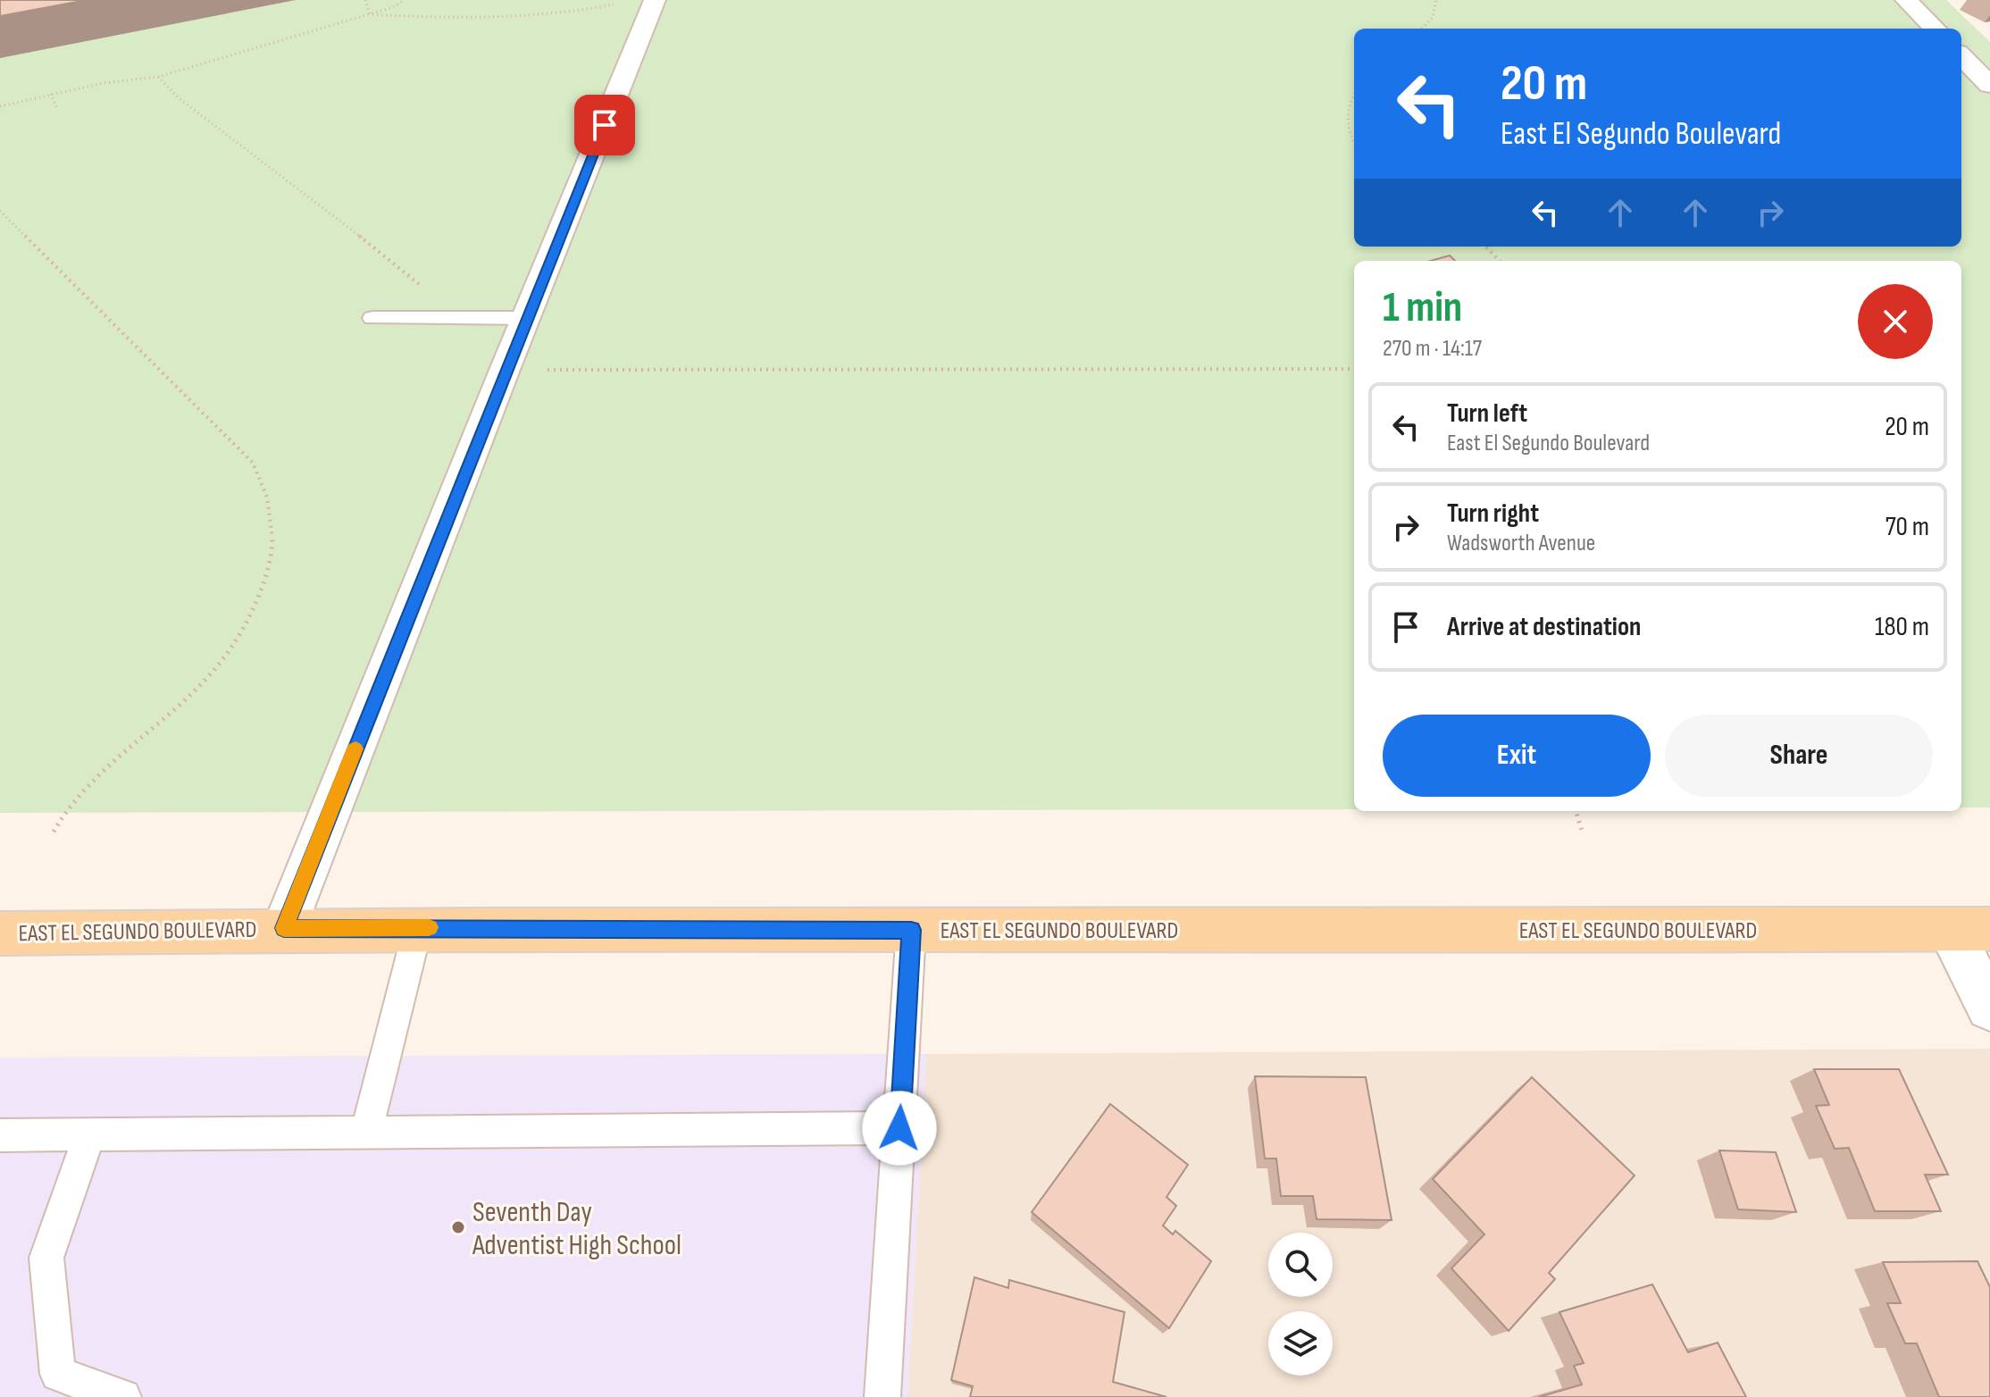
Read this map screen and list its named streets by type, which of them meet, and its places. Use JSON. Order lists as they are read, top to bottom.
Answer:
{
  "streets": {
    "main road": ["EAST EL SEGUNDO BOULEVARD"]
  },
  "places": ["Seventh Day Adventist High School"],
  "page": {
    "turn": ["20 m", "East El Segundo Boulevard"],
    "heading": ["1 min", "270 m · 14:17"],
    "list": [
      {
        "name": "Turn left",
        "note": "East El Segundo Boulevard",
        "value": "20 m"
      },
      {
        "name": "Turn right",
        "note": "Wadsworth Avenue",
        "value": "70 m"
      },
      {
        "name": "Arrive at destination",
        "value": "180 m"
      }
    ],
    "buttons": ["Exit", "Share"]
  }
}
